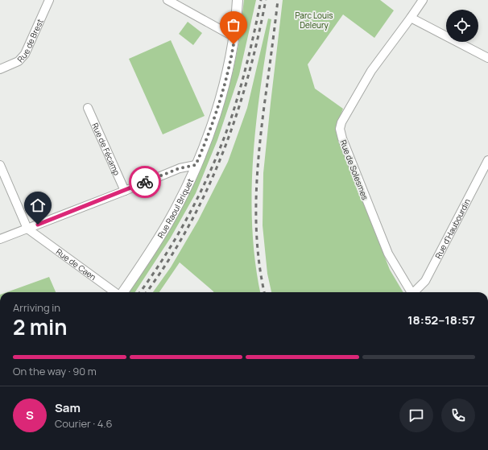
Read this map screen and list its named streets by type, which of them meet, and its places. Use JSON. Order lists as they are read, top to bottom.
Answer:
{
  "streets": {
    "street": [
      "Rue de Brest",
      "Rue de Fécamp",
      "Rue de Solesmes",
      "Rue Raoul Briquet",
      "Rue d'Haubourdin",
      "Rue de Caen"
    ]
  },
  "parks": ["Parc Louis Deleury"],
  "page": {
    "heading": ["2 min", "Arriving in", "18:52–18:57"],
    "panel": ["Sam", "Courier · 4.6"],
    "bar": "On the way · 90 m",
    "round": "S"
  }
}
